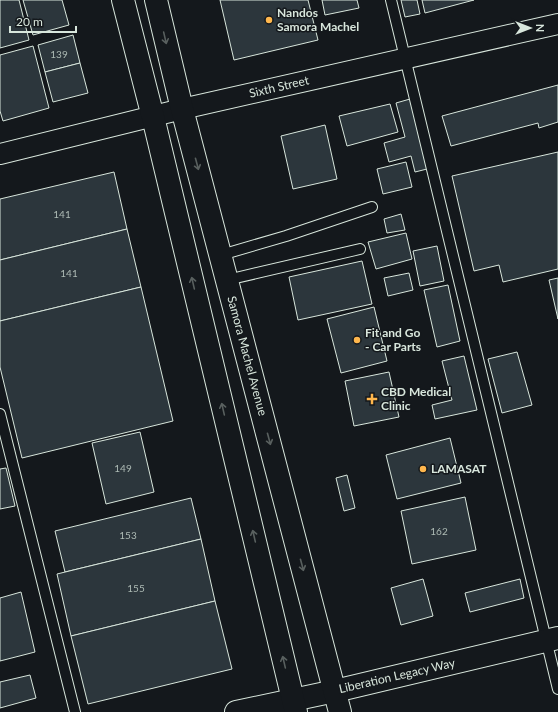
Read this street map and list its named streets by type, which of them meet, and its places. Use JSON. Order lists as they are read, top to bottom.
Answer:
{
  "streets": {
    "main road": ["Samora Machel Avenue", "Liberation Legacy Way"],
    "street": ["Sixth Street"]
  },
  "crossings": [
    ["Sixth Street", "Samora Machel Avenue"],
    ["Samora Machel Avenue", "Liberation Legacy Way"]
  ],
  "places": {
    "other": ["Nandos Samora Machel", "Fit and Go - Car Parts", "LAMASAT"],
    "health": ["CBD Medical Clinic"]
  },
  "house_numbers": [
    "139",
    "141",
    "141",
    "149",
    "162",
    "153",
    "155"
  ],
  "scale_bar": "20 m",
  "north": "right"
}
